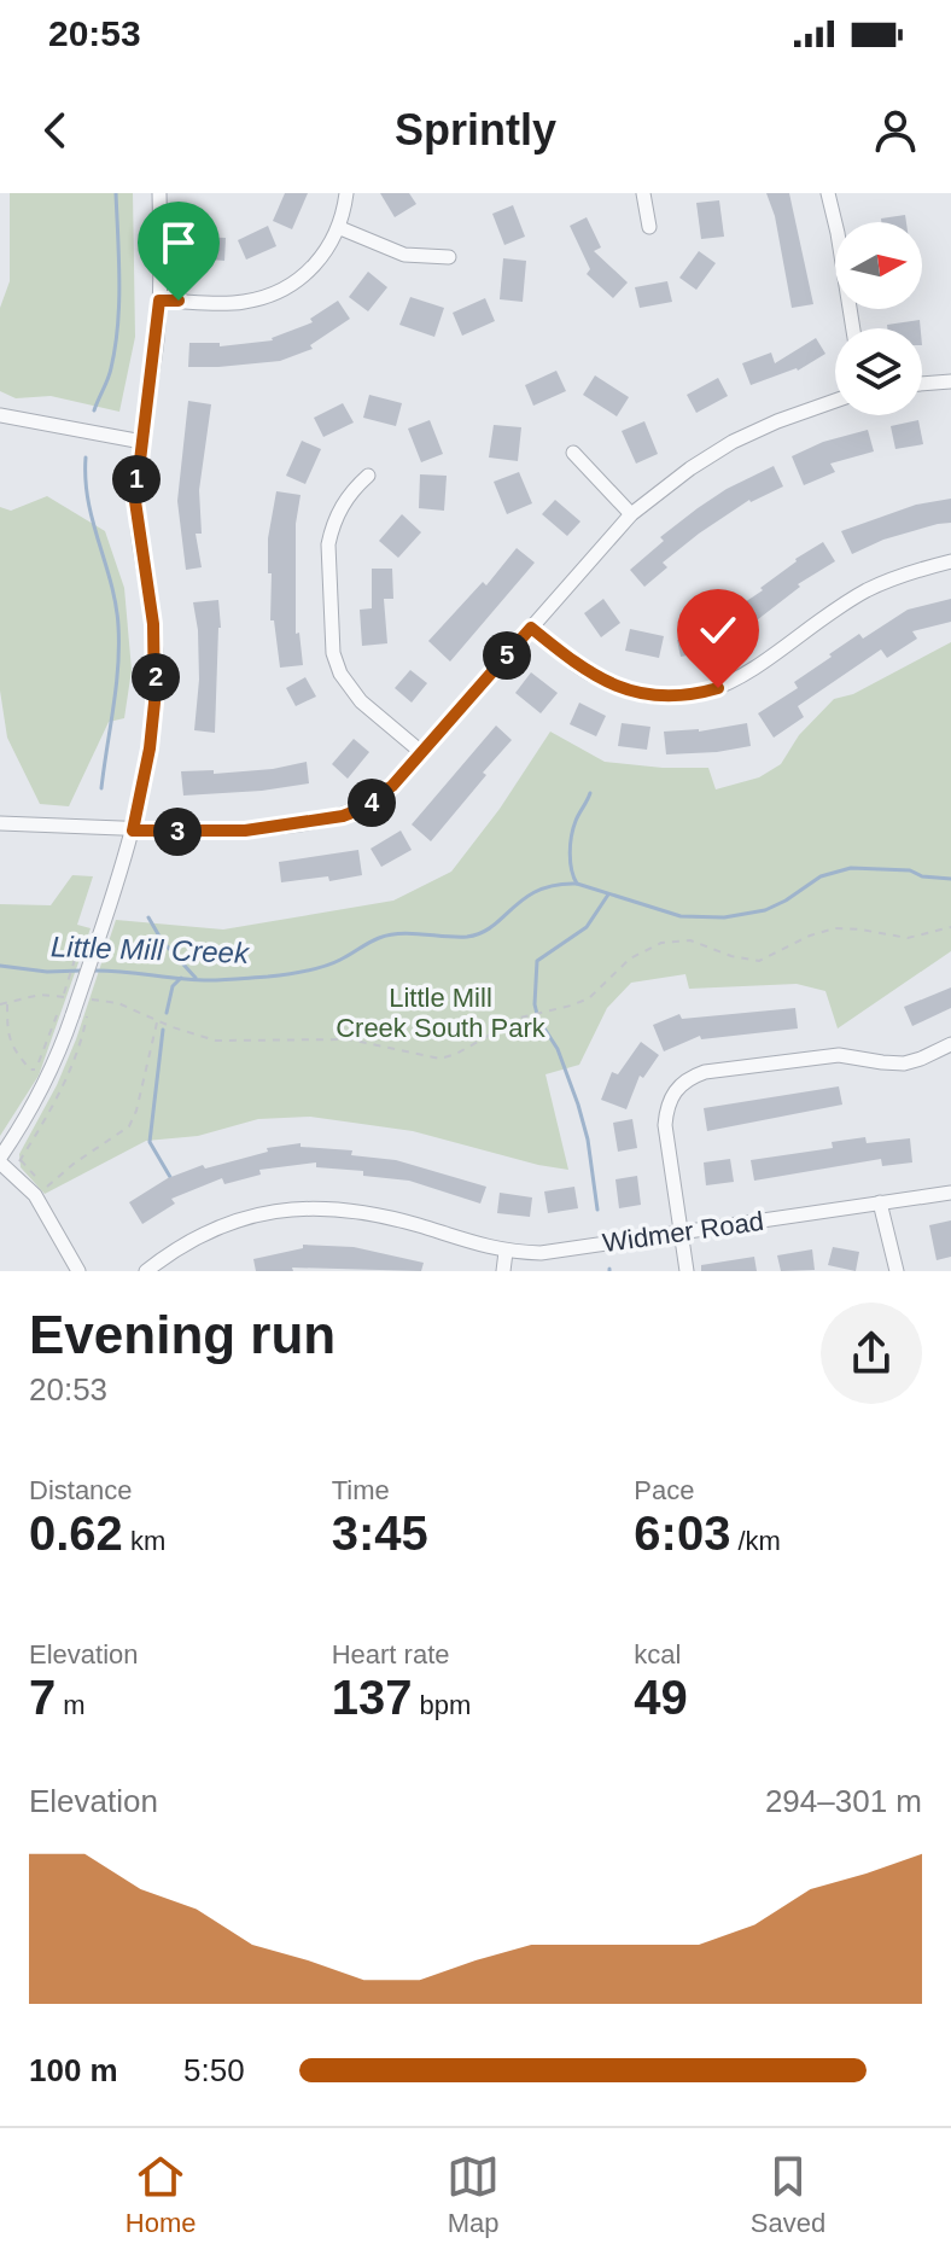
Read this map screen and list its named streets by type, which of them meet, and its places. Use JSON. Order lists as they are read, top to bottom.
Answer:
{
  "streets": {
    "street": ["Widmer Road"]
  },
  "water": ["Little Mill Creek"],
  "parks": ["Little Mill Creek South Park"],
  "north": "right",
  "page": {
    "status": "20:53",
    "header": "Sprintly",
    "pins": [
      "1",
      "5",
      "2",
      "4",
      "3"
    ],
    "heading": ["Evening run", "20:53"],
    "stats": [
      ["Distance", "0.62 km"],
      ["Time", "3:45"],
      ["Pace", "6:03 /km"],
      ["Elevation", "7 m"],
      ["Heart rate", "137 bpm"],
      ["kcal", "49"]
    ],
    "chart": ["Elevation", "294–301 m"],
    "list": [
      {
        "name": "100 m",
        "note": "5:50"
      }
    ],
    "tabs": ["Home", "Map", "Saved"]
  }
}
